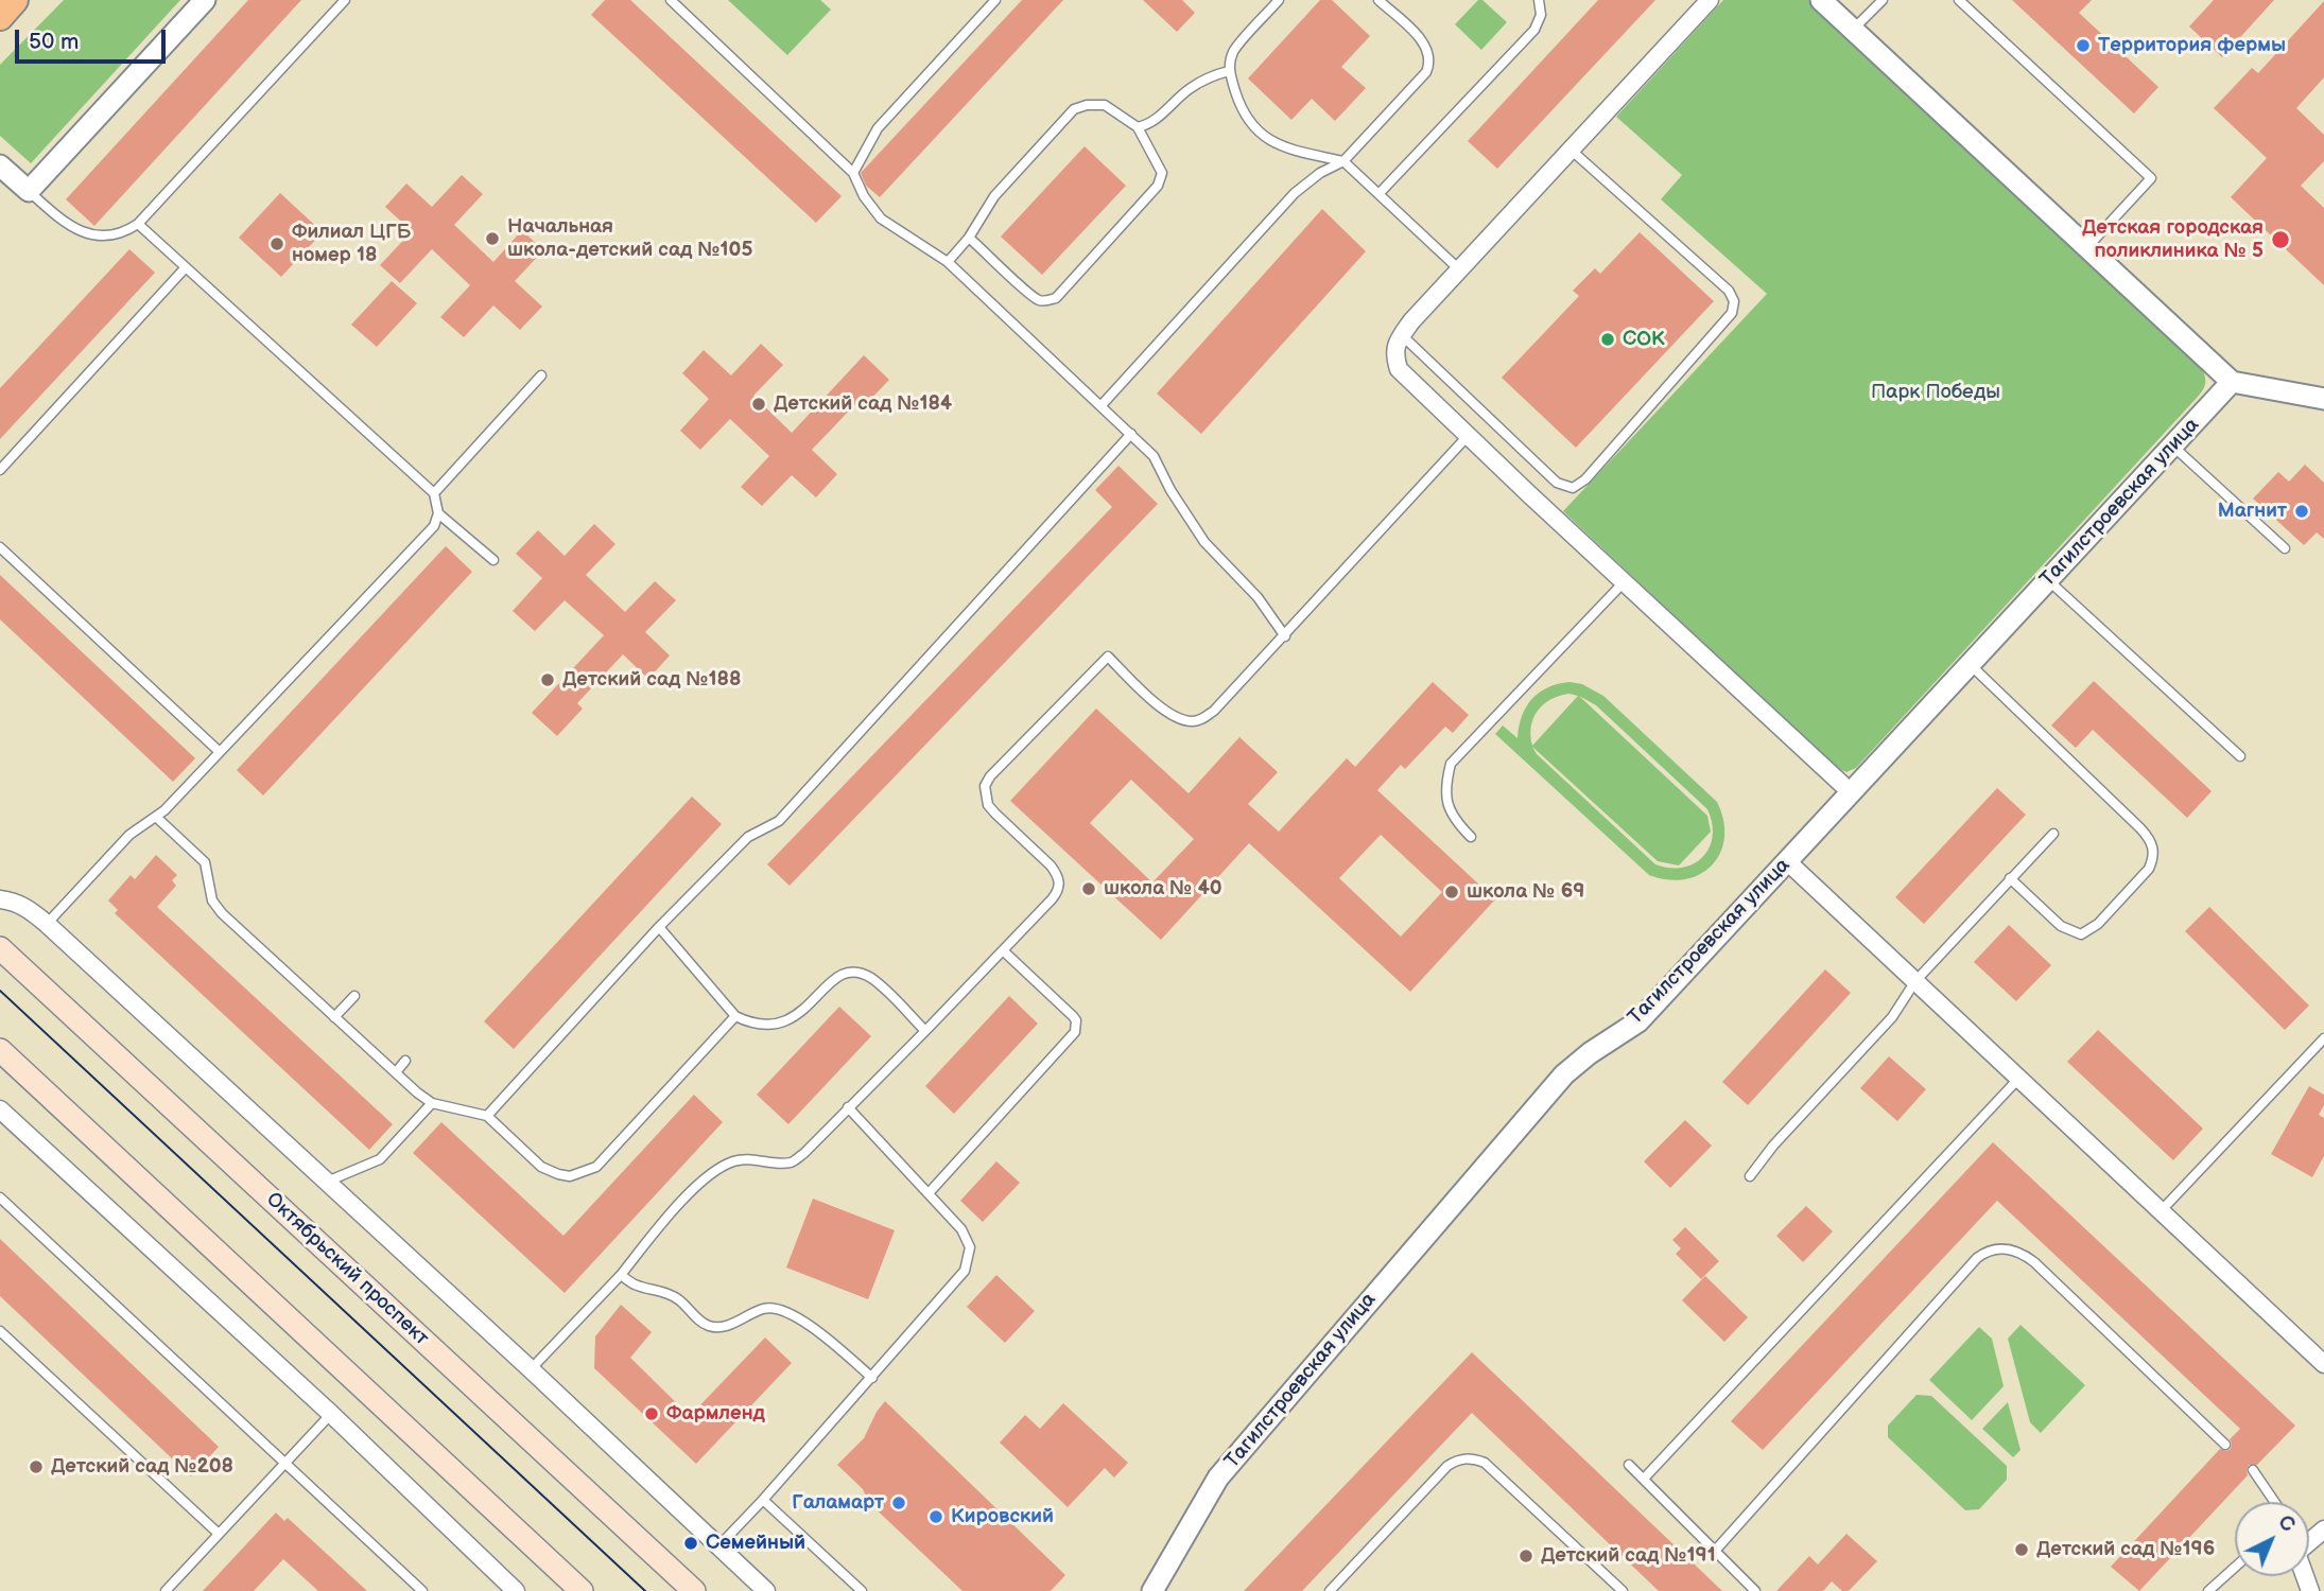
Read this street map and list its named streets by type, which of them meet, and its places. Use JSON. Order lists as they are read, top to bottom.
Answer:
{
  "streets": {
    "main road": ["Октябрьский проспект"],
    "street": ["Тагилстроевская улица"]
  },
  "parks": ["Парк Победы"],
  "places": [
    "Территория фермы",
    "Начальная школа-детский сад №105",
    "Детская городская поликлиника № 5",
    "Филиал ЦГБ номер 18",
    "СОК",
    "Детский сад №184",
    "Магнит",
    "Детский сад №188",
    "школа № 40",
    "школа № 69",
    "Фармленд",
    "Детский сад №208",
    "Галамарт",
    "Кировский",
    "Семейный",
    "Детский сад №196",
    "Детский сад №191"
  ],
  "scale_bar": "50 m",
  "north": "top right"
}
